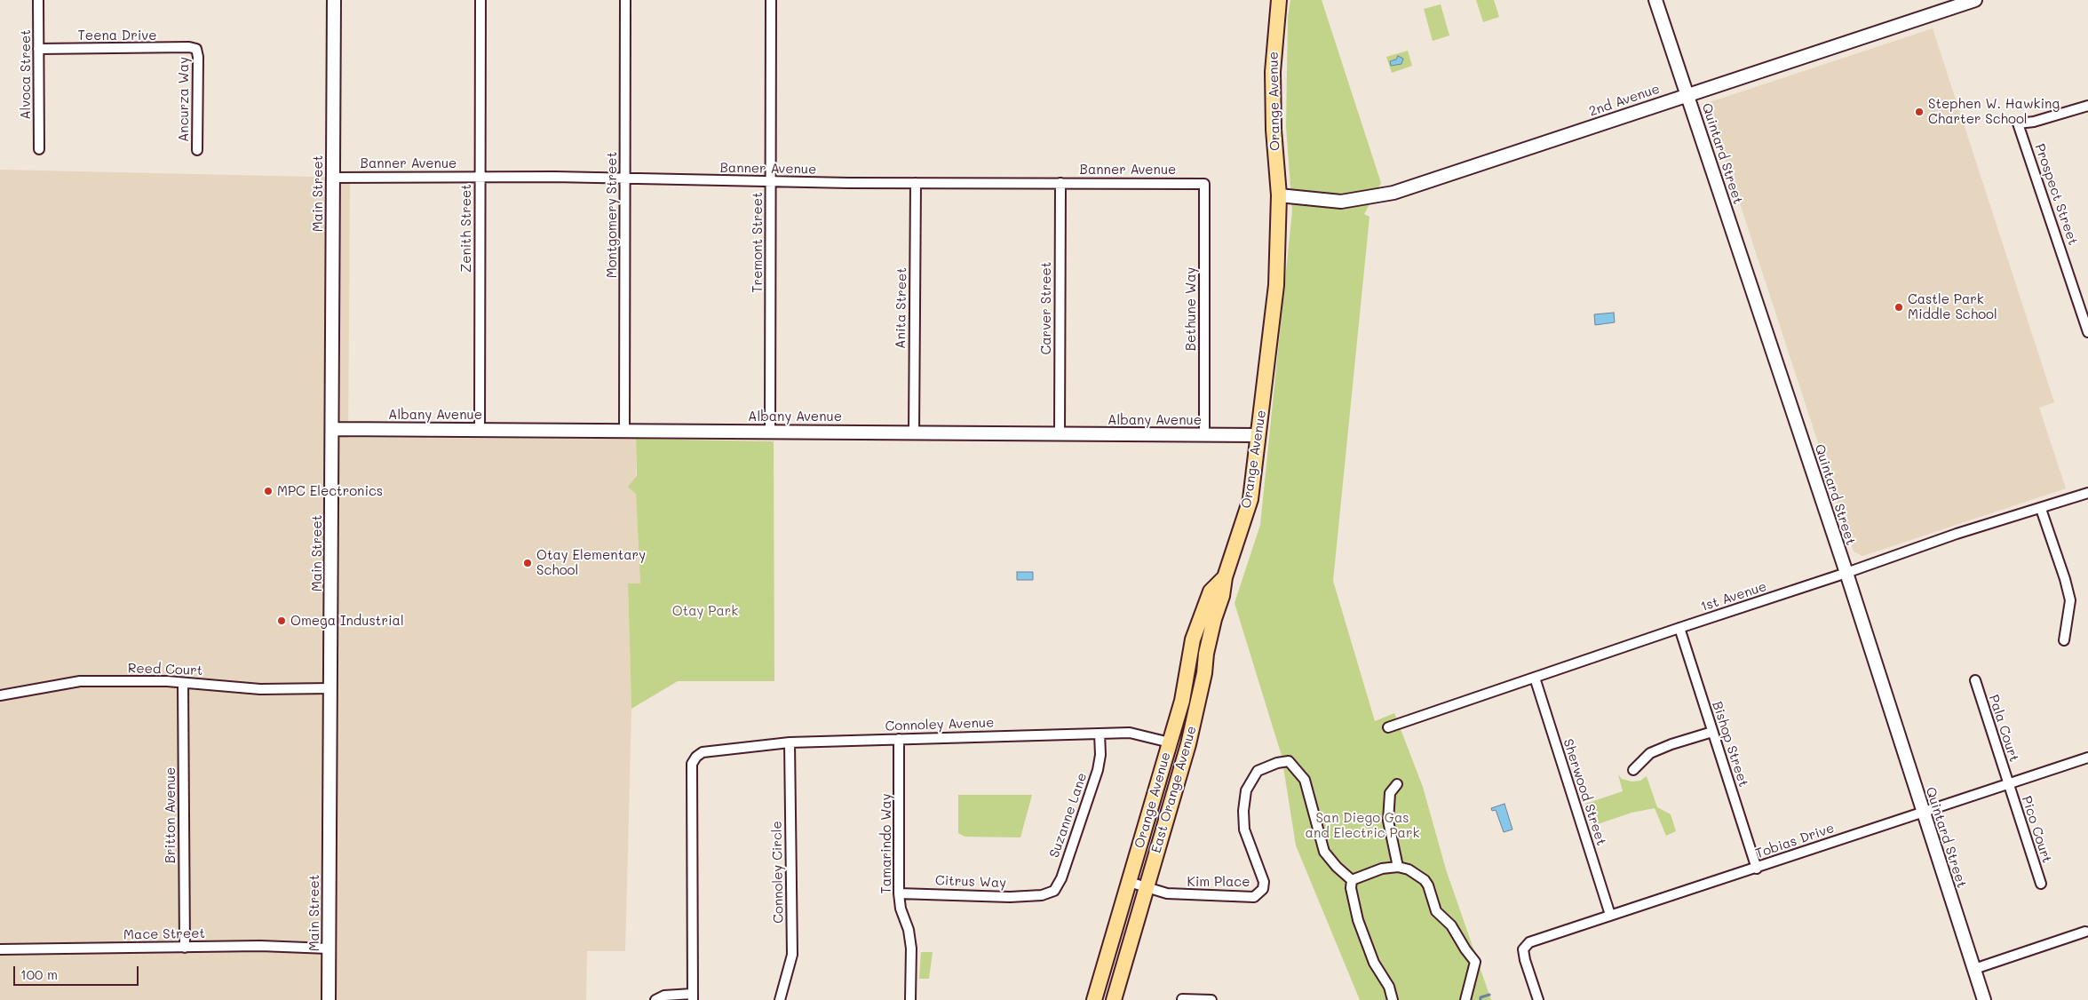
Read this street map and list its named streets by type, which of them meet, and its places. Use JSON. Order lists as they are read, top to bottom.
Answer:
{
  "streets": {
    "main road": ["Orange Avenue", "East Orange Avenue"],
    "street": [
      "Teena Drive",
      "Alvoca Street",
      "Ancurza Way",
      "2nd Avenue",
      "Quintard Street",
      "Banner Avenue",
      "Main Street",
      "Prospect Street",
      "Montgomery Street",
      "Zenith Street",
      "Tremont Street",
      "Anita Street",
      "Carver Street",
      "Bethune Way",
      "Albany Avenue",
      "1st Avenue",
      "Reed Court",
      "Connoley Avenue",
      "Pala Court",
      "Bishop Street",
      "Sherwood Street",
      "Britton Avenue",
      "Suzanne Lane",
      "Pico Court",
      "Tobias Drive",
      "Tamarindo Way",
      "Connoley Circle",
      "Citrus Way",
      "Kim Place",
      "Mace Street"
    ]
  },
  "crossings": [
    ["Teena Drive", "Alvoca Street"],
    ["Teena Drive", "Ancurza Way"],
    ["2nd Avenue", "Orange Avenue"],
    ["2nd Avenue", "Quintard Street"],
    ["Orange Avenue", "Albany Avenue"],
    ["Orange Avenue", "Connoley Avenue"],
    ["Orange Avenue", "East Orange Avenue"],
    ["Orange Avenue", "Kim Place"],
    ["Quintard Street", "1st Avenue"],
    ["Quintard Street", "Tobias Drive"],
    ["Banner Avenue", "Main Street"],
    ["Banner Avenue", "Montgomery Street"],
    ["Banner Avenue", "Zenith Street"],
    ["Banner Avenue", "Tremont Street"],
    ["Banner Avenue", "Anita Street"],
    ["Banner Avenue", "Carver Street"],
    ["Banner Avenue", "Bethune Way"],
    ["Main Street", "Albany Avenue"],
    ["Main Street", "Reed Court"],
    ["Main Street", "Mace Street"],
    ["Montgomery Street", "Albany Avenue"],
    ["Zenith Street", "Albany Avenue"],
    ["Tremont Street", "Albany Avenue"],
    ["Anita Street", "Albany Avenue"],
    ["Carver Street", "Albany Avenue"],
    ["Bethune Way", "Albany Avenue"],
    ["1st Avenue", "Bishop Street"],
    ["1st Avenue", "Sherwood Street"],
    ["Reed Court", "Britton Avenue"],
    ["Connoley Avenue", "Suzanne Lane"],
    ["Connoley Avenue", "Tamarindo Way"],
    ["Connoley Avenue", "Connoley Circle"],
    ["Pala Court", "Pico Court"],
    ["Pala Court", "Tobias Drive"],
    ["Bishop Street", "Tobias Drive"],
    ["East Orange Avenue", "Kim Place"],
    ["Sherwood Street", "Tobias Drive"],
    ["Britton Avenue", "Mace Street"],
    ["Suzanne Lane", "Citrus Way"],
    ["Pico Court", "Tobias Drive"],
    ["Tamarindo Way", "Citrus Way"]
  ],
  "parks": ["Otay Park", "San Diego Gas and Electric Park"],
  "places": [
    "Stephen W. Hawking Charter School",
    "Castle Park Middle School",
    "MPC Electronics",
    "Otay Elementary School",
    "Omega Industrial"
  ],
  "scale_bar": "100 m"
}
